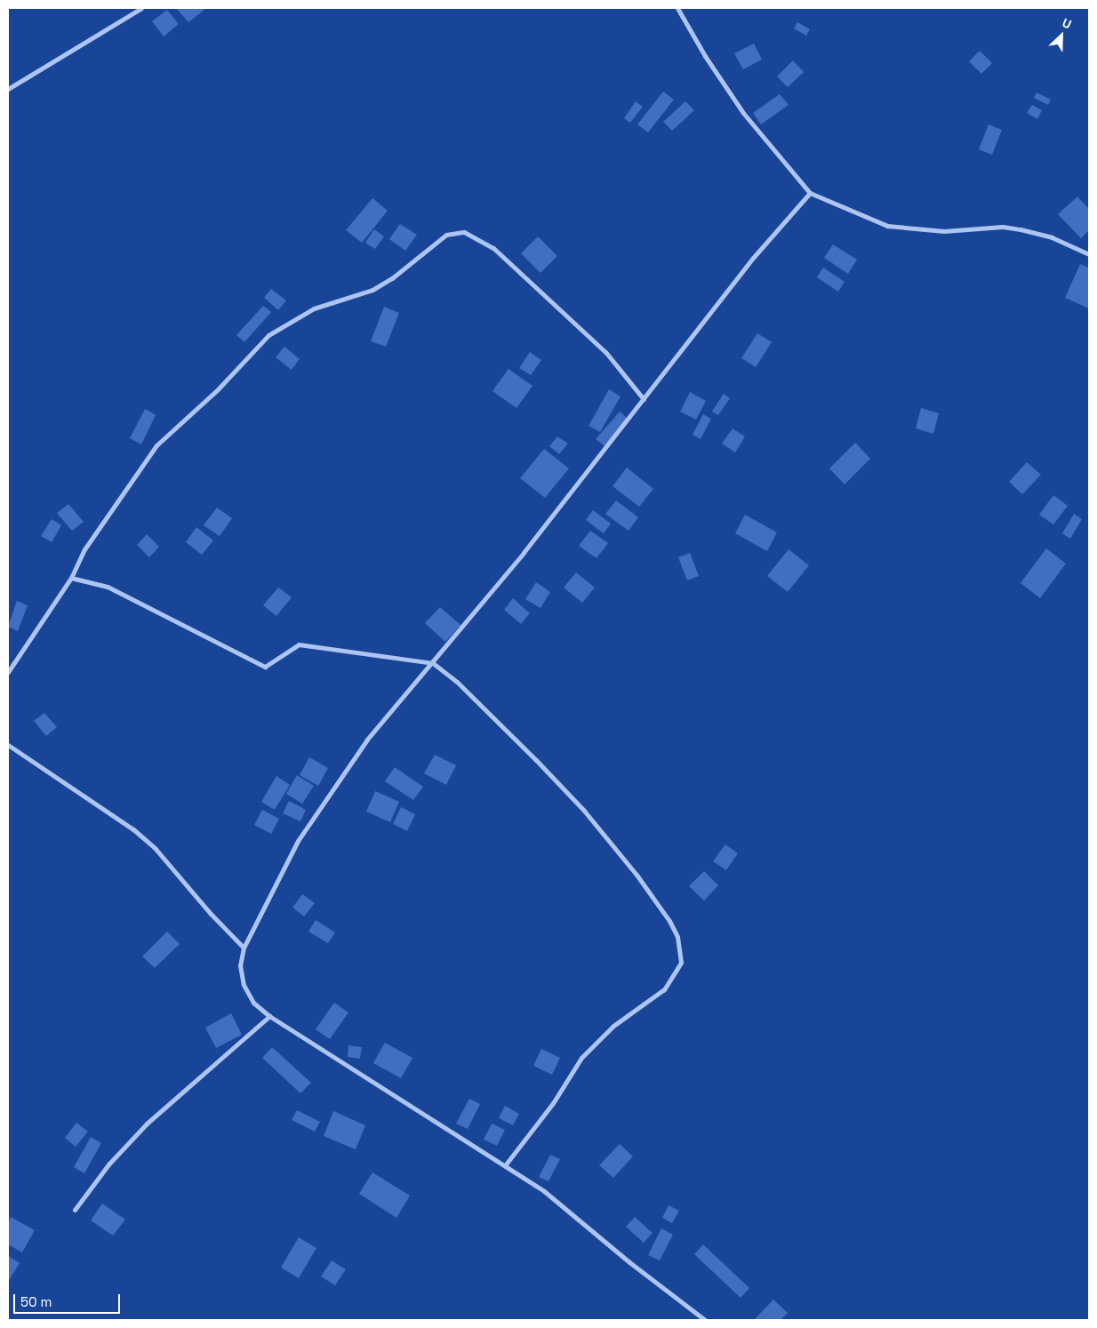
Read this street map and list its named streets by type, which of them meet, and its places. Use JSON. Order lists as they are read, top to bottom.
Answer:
{
  "scale_bar": "50 m",
  "north": "top right"
}
